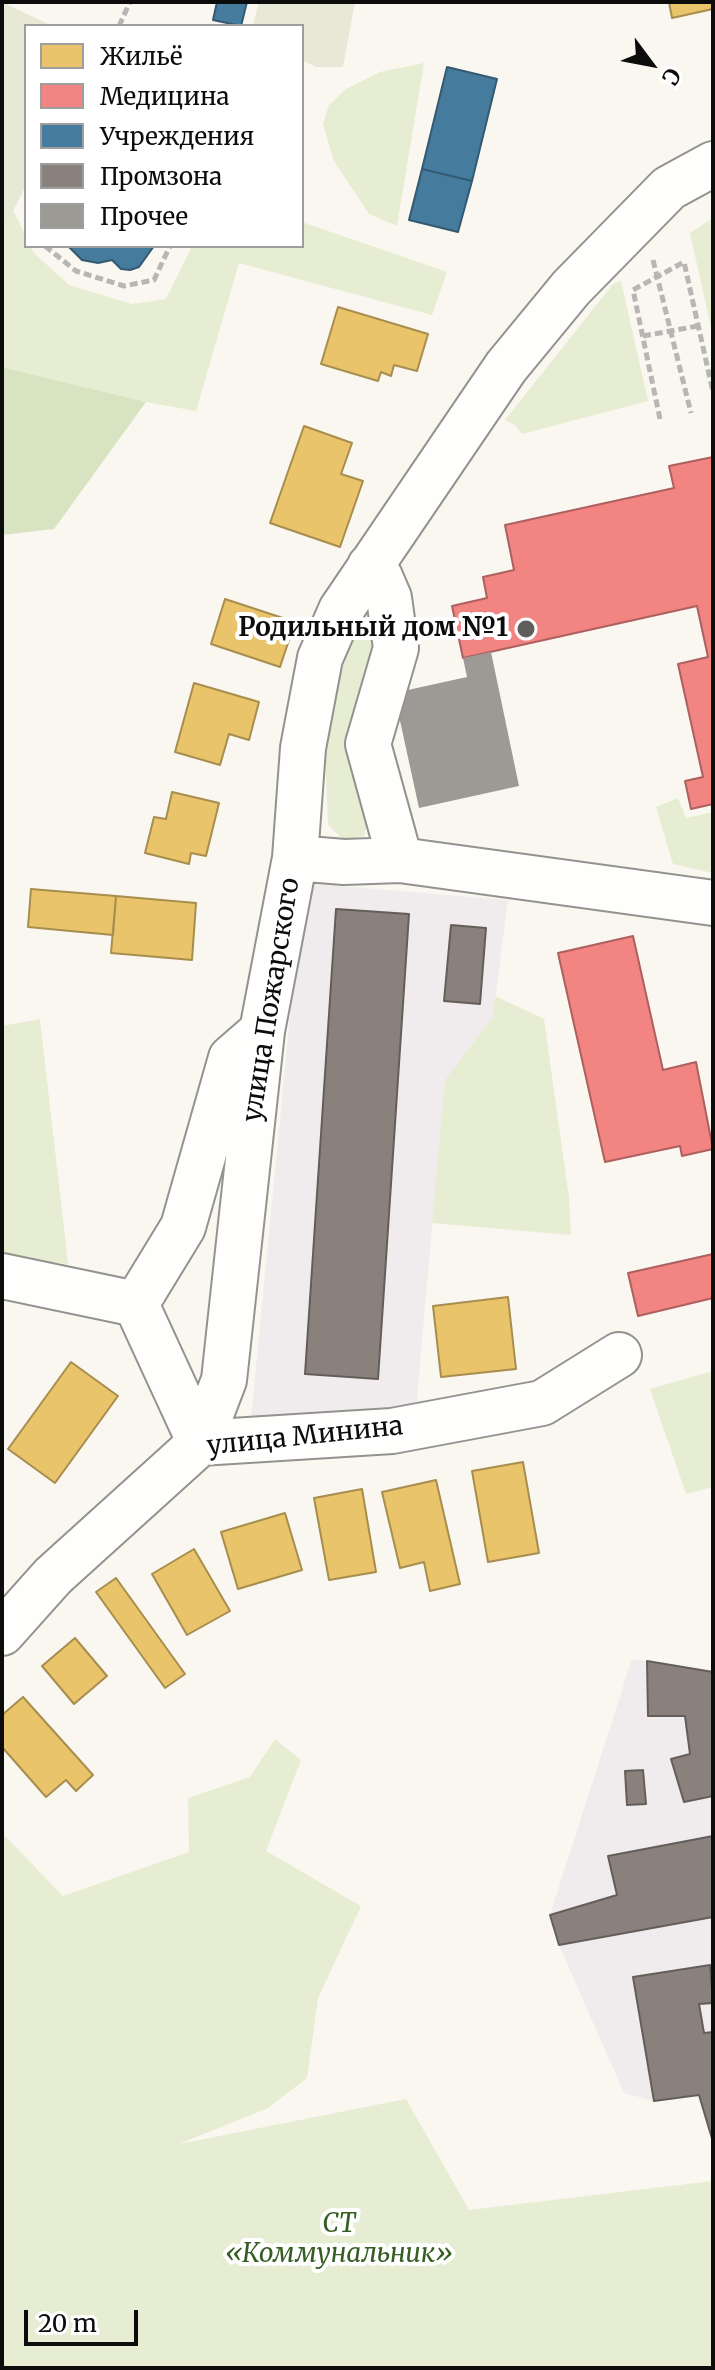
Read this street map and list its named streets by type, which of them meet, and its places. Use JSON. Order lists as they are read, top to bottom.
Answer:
{
  "streets": {
    "street": ["улица Пожарского", "улица Минина"]
  },
  "crossings": [
    ["улица Пожарского", "улица Минина"]
  ],
  "parks": ["СТ «Коммунальник»"],
  "places": ["Родильный дом №1"],
  "legend": [
    "Жильё",
    "Медицина",
    "Учреждения",
    "Промзона",
    "Прочее"
  ],
  "scale_bar": "20 m",
  "north": "bottom right"
}
